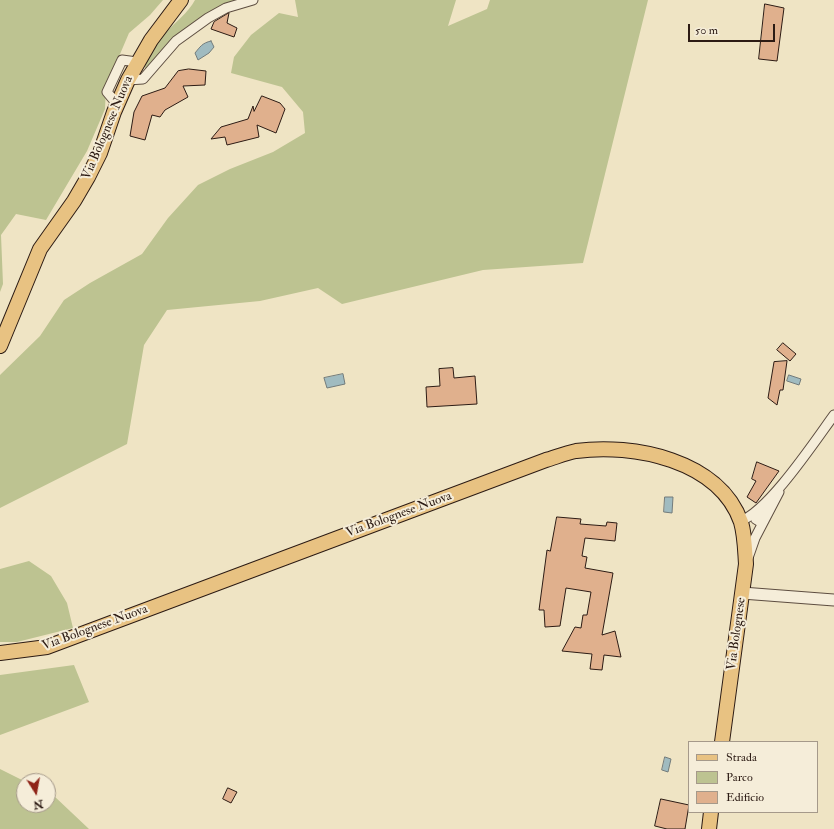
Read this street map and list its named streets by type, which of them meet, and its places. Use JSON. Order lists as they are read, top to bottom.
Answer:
{
  "streets": {
    "main road": ["Via Bolognese Nuova", "Via Bolognese"]
  },
  "crossings": [
    ["Via Bolognese Nuova", "Via Bolognese"]
  ],
  "legend": ["Strada", "Parco", "Edificio"],
  "scale_bar": "50 m",
  "north": "bottom"
}
